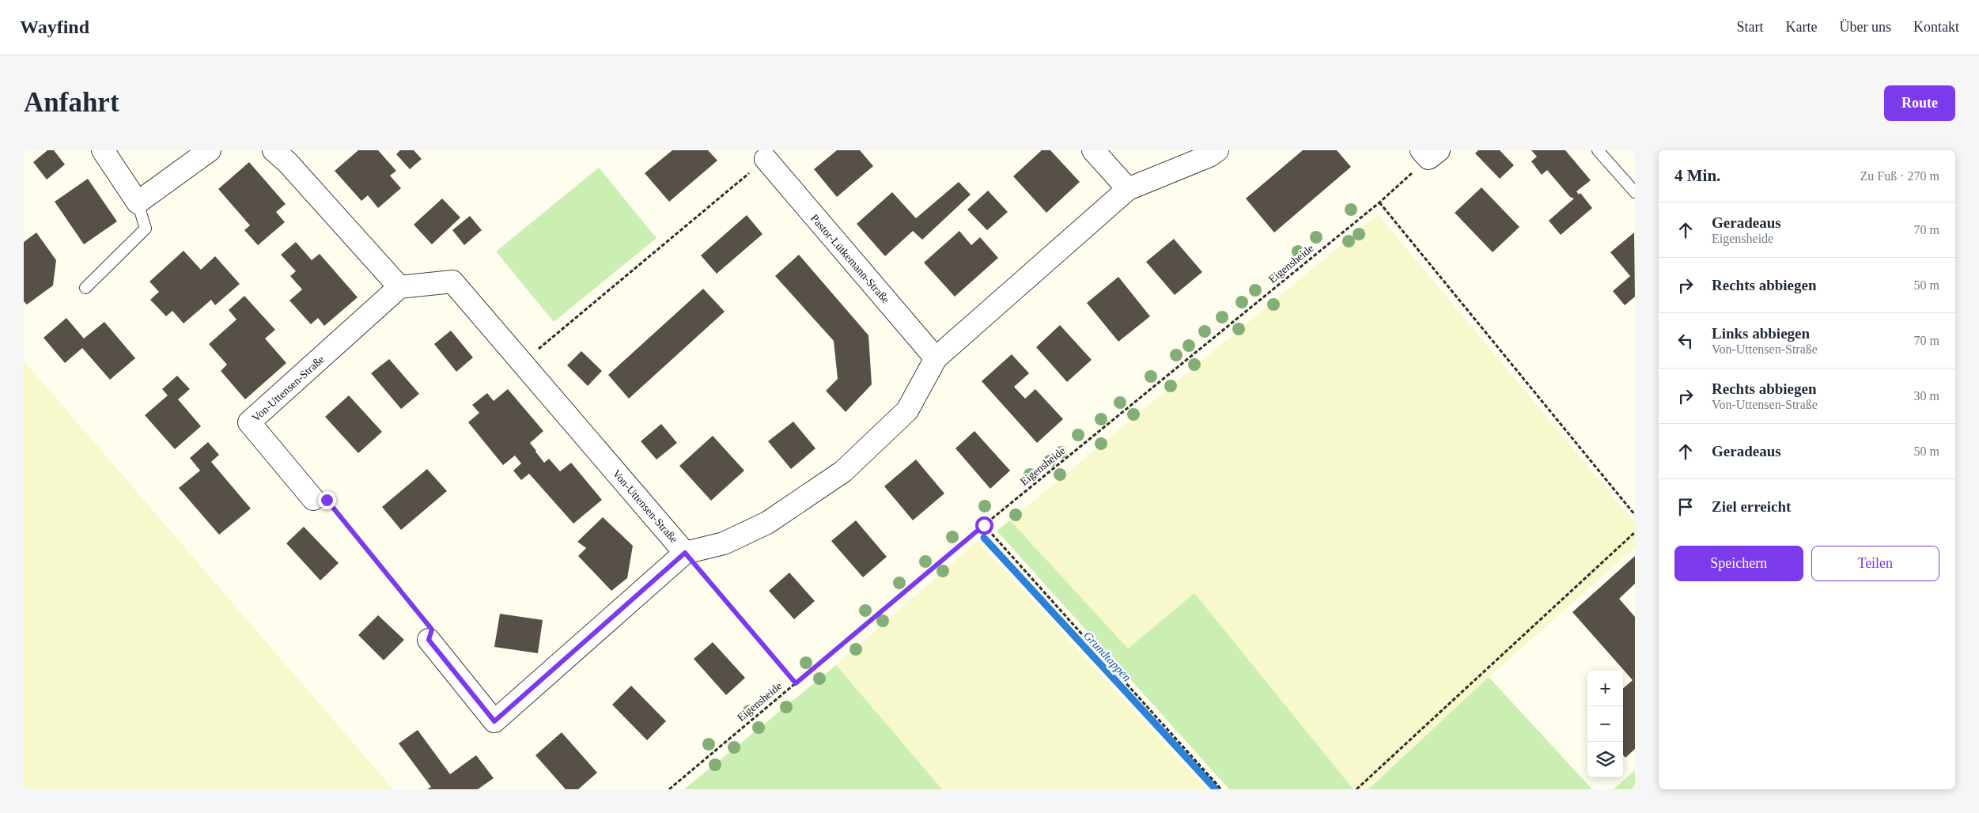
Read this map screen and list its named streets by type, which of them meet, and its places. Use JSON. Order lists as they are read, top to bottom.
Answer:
{
  "streets": {
    "street": ["Pastor-Lütkemann-Straße", "Von-Uttensen-Straße"],
    "path": ["Eigensheide"]
  },
  "water": ["Grundtappen"],
  "page": {
    "header": "Wayfind",
    "nav": [
      "Start",
      "Karte",
      "Über uns",
      "Kontakt"
    ],
    "buttons": [
      "Route",
      ["Speichern", "Teilen"]
    ],
    "title": "Anfahrt",
    "heading": ["4 Min.", "Zu Fuß · 270 m"],
    "list": [
      ["Geradeaus", "Eigensheide", "70 m"],
      ["Rechts abbiegen", "50 m"],
      ["Links abbiegen", "Von-Uttensen-Straße", "70 m"],
      ["Rechts abbiegen", "Von-Uttensen-Straße", "30 m"],
      ["Geradeaus", "50 m"],
      "Ziel erreicht"
    ],
    "map_buttons": ["+", "−"]
  }
}
